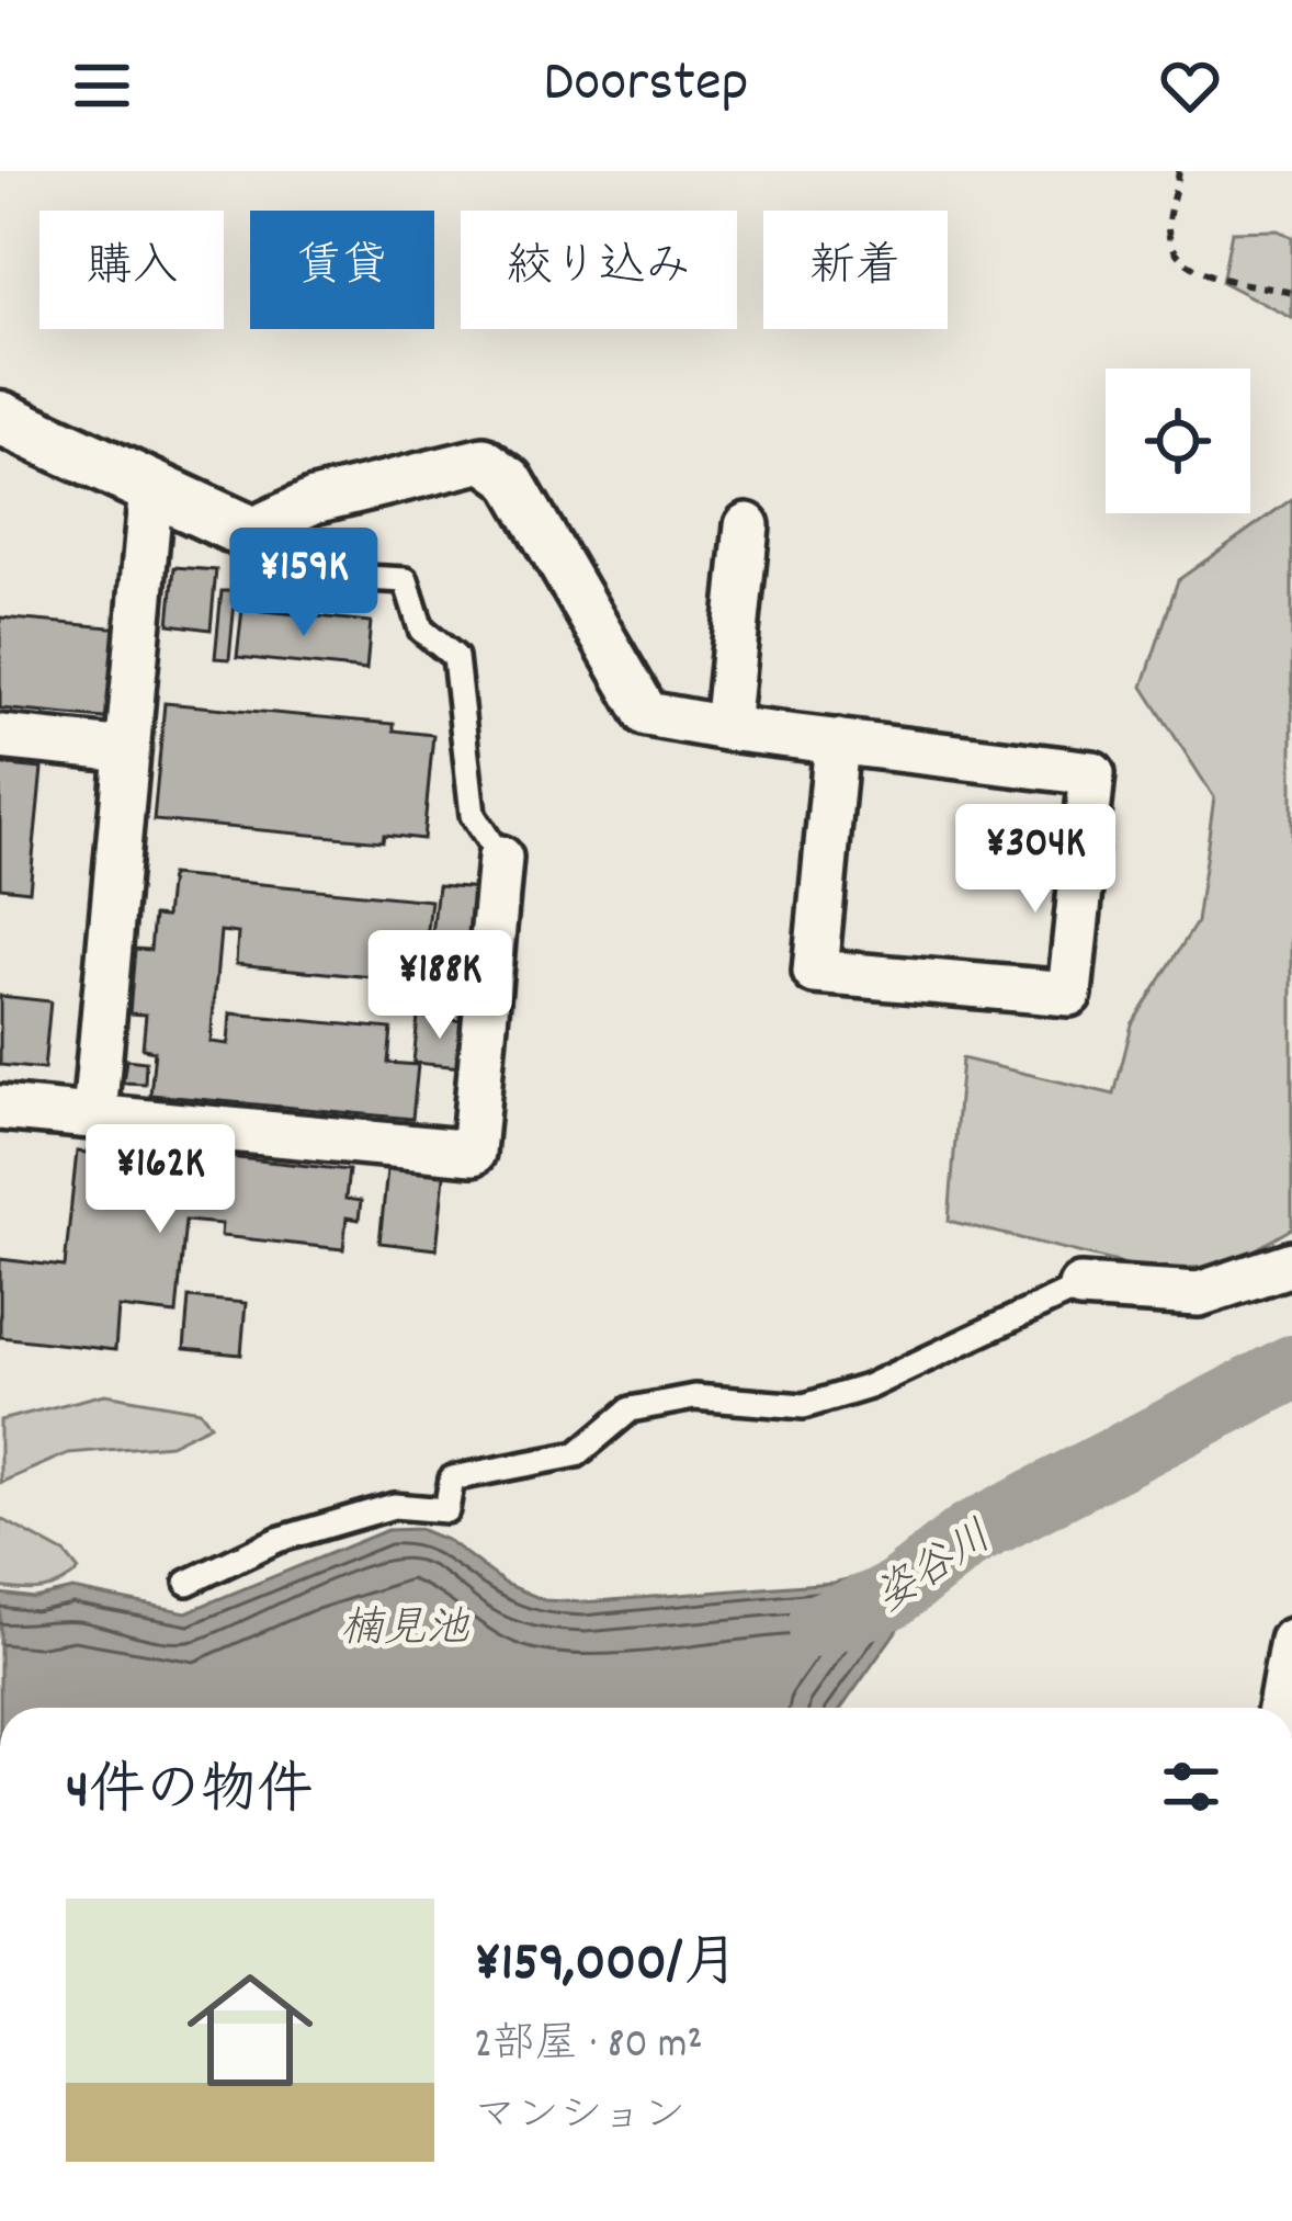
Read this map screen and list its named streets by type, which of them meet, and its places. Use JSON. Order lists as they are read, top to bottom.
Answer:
{
  "water": ["姿谷川", "楠見池"],
  "page": {
    "header": "Doorstep",
    "chip": [
      "購入",
      "賃貸",
      "絞り込み",
      "新着"
    ],
    "price": [
      "¥159K",
      "¥304K",
      "¥188K",
      "¥162K"
    ],
    "heading": "4件の物件",
    "list": [
      {
        "name": "¥159,000/月",
        "note": "2部屋 · 80 m² · マンション"
      }
    ]
  }
}
